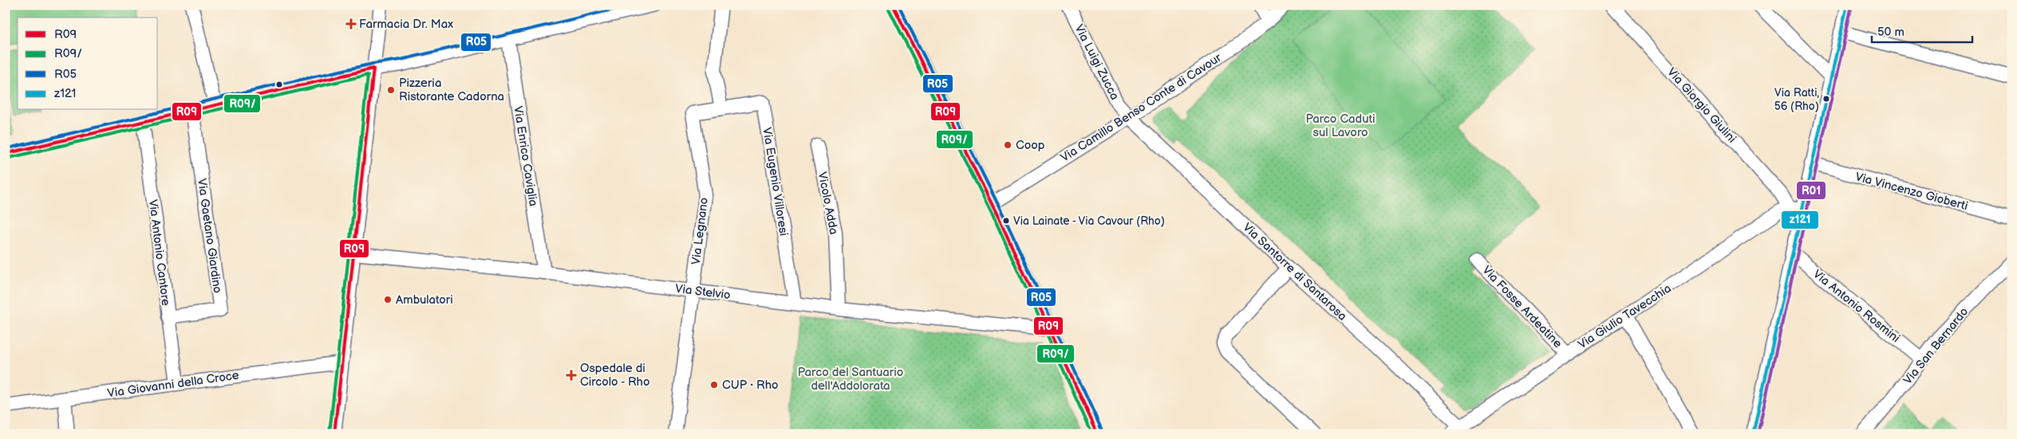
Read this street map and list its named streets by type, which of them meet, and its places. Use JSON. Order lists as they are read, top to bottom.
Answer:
{
  "streets": {
    "street": [
      "Via Luigi Zucca",
      "Via Giorgio Giulini",
      "Via Camillo Benso Conte di Cavour",
      "Via Enrico Caviglia",
      "Via Eugenio Villoresi",
      "Via Vincenzo Gioberti",
      "Vicolo Adda",
      "Via Legnano",
      "Via Gaetano Giardino",
      "Via Antonio Cantore",
      "Via Santorre di Santarosa",
      "Via Stelvio",
      "Via Antonio Rosmini",
      "Via Fosse Ardeatine",
      "Via Giulio Tavecchia",
      "Via San Bernardo",
      "Via Giovanni della Croce"
    ]
  },
  "crossings": [
    ["Via Luigi Zucca", "Via Camillo Benso Conte di Cavour"],
    ["Via Luigi Zucca", "Via Santorre di Santarosa"],
    ["Via Giorgio Giulini", "Via Giulio Tavecchia"],
    ["Via Camillo Benso Conte di Cavour", "Via Santorre di Santarosa"],
    ["Via Enrico Caviglia", "Via Stelvio"],
    ["Via Eugenio Villoresi", "Via Legnano"],
    ["Via Eugenio Villoresi", "Via Stelvio"],
    ["Vicolo Adda", "Via Stelvio"],
    ["Via Legnano", "Via Stelvio"],
    ["Via Gaetano Giardino", "Via Antonio Cantore"],
    ["Via Antonio Cantore", "Via Giovanni della Croce"],
    ["Via Santorre di Santarosa", "Via Giulio Tavecchia"],
    ["Via Antonio Rosmini", "Via San Bernardo"],
    ["Via Fosse Ardeatine", "Via Giulio Tavecchia"]
  ],
  "parks": ["Parco Caduti sul Lavoro", "Parco del Santuario dell'Addolorata"],
  "places": {
    "health": ["Farmacia Dr. Max", "Ospedale di Circolo - Rho"],
    "other": [
      "Pizzeria Ristorante Cadorna",
      "Via Ratti, 56 (Rho)",
      "Coop",
      "Via Lainate - Via Cavour (Rho)",
      "Ambulatori",
      "CUP • Rho"
    ]
  },
  "lines": [
    "transit line R09",
    "transit line R05",
    "transit line z121",
    "transit line R01",
    "transit line R09/"
  ],
  "legend": [
    "R09",
    "R09/",
    "R05",
    "z121"
  ],
  "scale_bar": "50 m"
}
